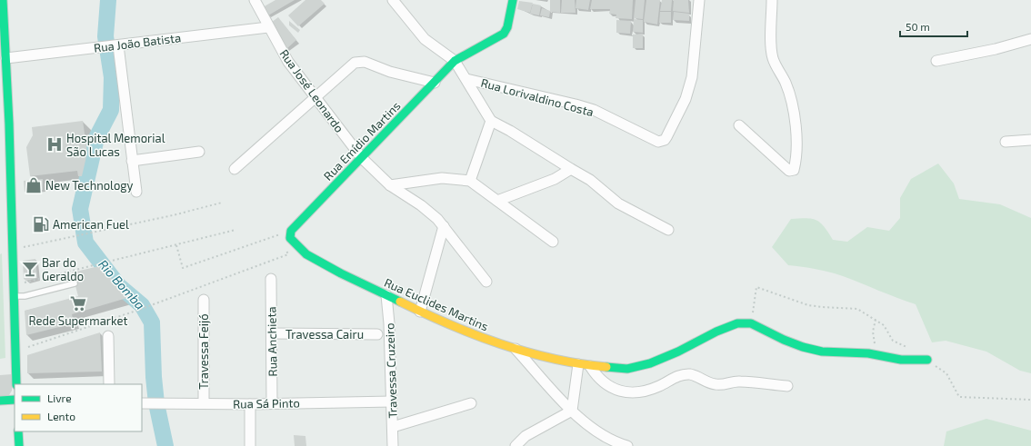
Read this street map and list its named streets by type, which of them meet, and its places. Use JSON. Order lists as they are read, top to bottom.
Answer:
{
  "streets": {
    "street": [
      "Rua João Batista",
      "Rua José Leonardo",
      "Rua Lorivaldino Costa",
      "Rua Emídio Martins",
      "Rua Euclides Martins",
      "Travessa Cairu",
      "Rua Anchieta",
      "Travessa Feijó",
      "Travessa Cruzeiro",
      "Rua Sá Pinto"
    ]
  },
  "crossings": [
    ["Rua João Batista", "Rua José Leonardo"],
    ["Rua José Leonardo", "Rua Emídio Martins"],
    ["Rua Emídio Martins", "Rua Euclides Martins"],
    ["Rua Euclides Martins", "Travessa Cruzeiro"],
    ["Travessa Cairu", "Rua Anchieta"],
    ["Rua Anchieta", "Rua Sá Pinto"],
    ["Travessa Feijó", "Rua Sá Pinto"],
    ["Travessa Cruzeiro", "Rua Sá Pinto"]
  ],
  "water": ["Rio Bomba"],
  "places": {
    "hospital": ["Hospital Memorial São Lucas"],
    "shop": ["New Technology"],
    "fuel station": ["American Fuel"],
    "bar": ["Bar do Geraldo"],
    "supermarket": ["Rede Supermarket"]
  },
  "legend": ["Livre", "Lento"],
  "scale_bar": "50 m"
}
